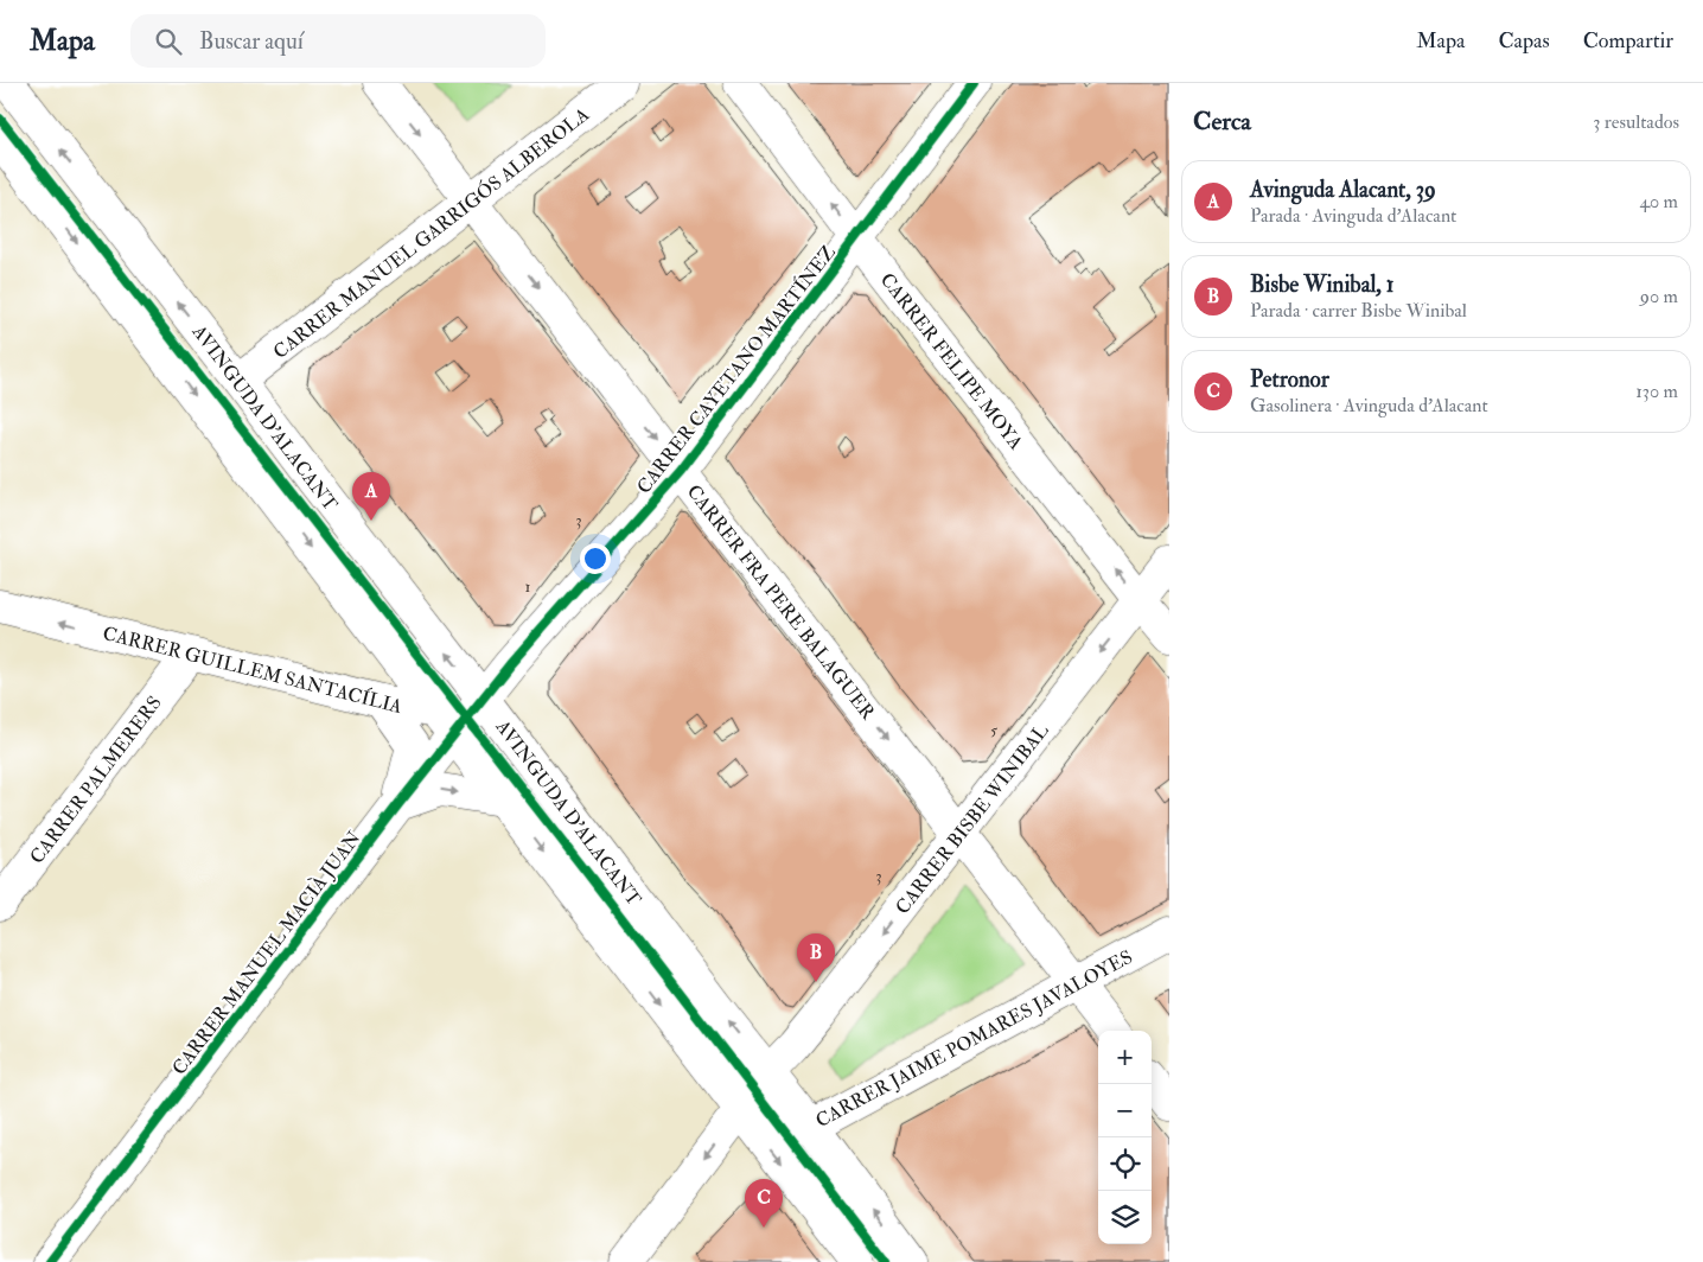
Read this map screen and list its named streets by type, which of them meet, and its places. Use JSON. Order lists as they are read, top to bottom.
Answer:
{
  "streets": {
    "street": [
      "CARRER MANUEL GARRIGÓS ALBEROLA",
      "CARRER FELIPE MOYA",
      "CARRER CAYETANO MARTÍNEZ",
      "AVINGUDA D'ALACANT",
      "CARRER FRA PERE BALAGUER",
      "CARRER GUILLEM SANTACÍLIA",
      "CARRER PALMERERS",
      "CARRER BISBE WINIBAL",
      "CARRER MANUEL MACIÀ JUAN",
      "CARRER JAIME POMARES JAVALOYES"
    ]
  },
  "crossings": [
    ["CARRER MANUEL GARRIGÓS ALBEROLA", "AVINGUDA D'ALACANT"],
    ["CARRER MANUEL GARRIGÓS ALBEROLA", "CARRER FRA PERE BALAGUER"],
    ["CARRER FELIPE MOYA", "CARRER CAYETANO MARTÍNEZ"],
    ["CARRER FELIPE MOYA", "CARRER BISBE WINIBAL"],
    ["CARRER CAYETANO MARTÍNEZ", "CARRER FRA PERE BALAGUER"],
    ["CARRER CAYETANO MARTÍNEZ", "CARRER MANUEL MACIÀ JUAN"],
    ["AVINGUDA D'ALACANT", "CARRER GUILLEM SANTACÍLIA"],
    ["AVINGUDA D'ALACANT", "CARRER BISBE WINIBAL"],
    ["AVINGUDA D'ALACANT", "CARRER MANUEL MACIÀ JUAN"],
    ["AVINGUDA D'ALACANT", "CARRER JAIME POMARES JAVALOYES"],
    ["CARRER FRA PERE BALAGUER", "CARRER BISBE WINIBAL"],
    ["CARRER FRA PERE BALAGUER", "CARRER JAIME POMARES JAVALOYES"],
    ["CARRER GUILLEM SANTACÍLIA", "CARRER PALMERERS"],
    ["CARRER GUILLEM SANTACÍLIA", "CARRER MANUEL MACIÀ JUAN"],
    ["CARRER BISBE WINIBAL", "CARRER JAIME POMARES JAVALOYES"]
  ],
  "one_way": [
    "CARRER FELIPE MOYA",
    "CARRER FRA PERE BALAGUER",
    "CARRER GUILLEM SANTACÍLIA",
    "CARRER BISBE WINIBAL"
  ],
  "house_numbers": [
    "3",
    "1",
    "5",
    "3"
  ],
  "page": {
    "header": "Mapa",
    "search": "Buscar aquí",
    "nav": ["Mapa", "Capas", "Compartir"],
    "heading": ["Cerca", "3 resultados"],
    "list": [
      {
        "mark": "A",
        "name": "Avinguda Alacant, 39",
        "note": "Parada · Avinguda d'Alacant",
        "value": "40 m"
      },
      {
        "mark": "B",
        "name": "Bisbe Winibal, 1",
        "note": "Parada · carrer Bisbe Winibal",
        "value": "90 m"
      },
      {
        "mark": "C",
        "name": "Petronor",
        "note": "Gasolinera · Avinguda d'Alacant",
        "value": "130 m"
      }
    ],
    "pins": ["A", "B", "C"],
    "map_buttons": ["+", "−"]
  }
}
